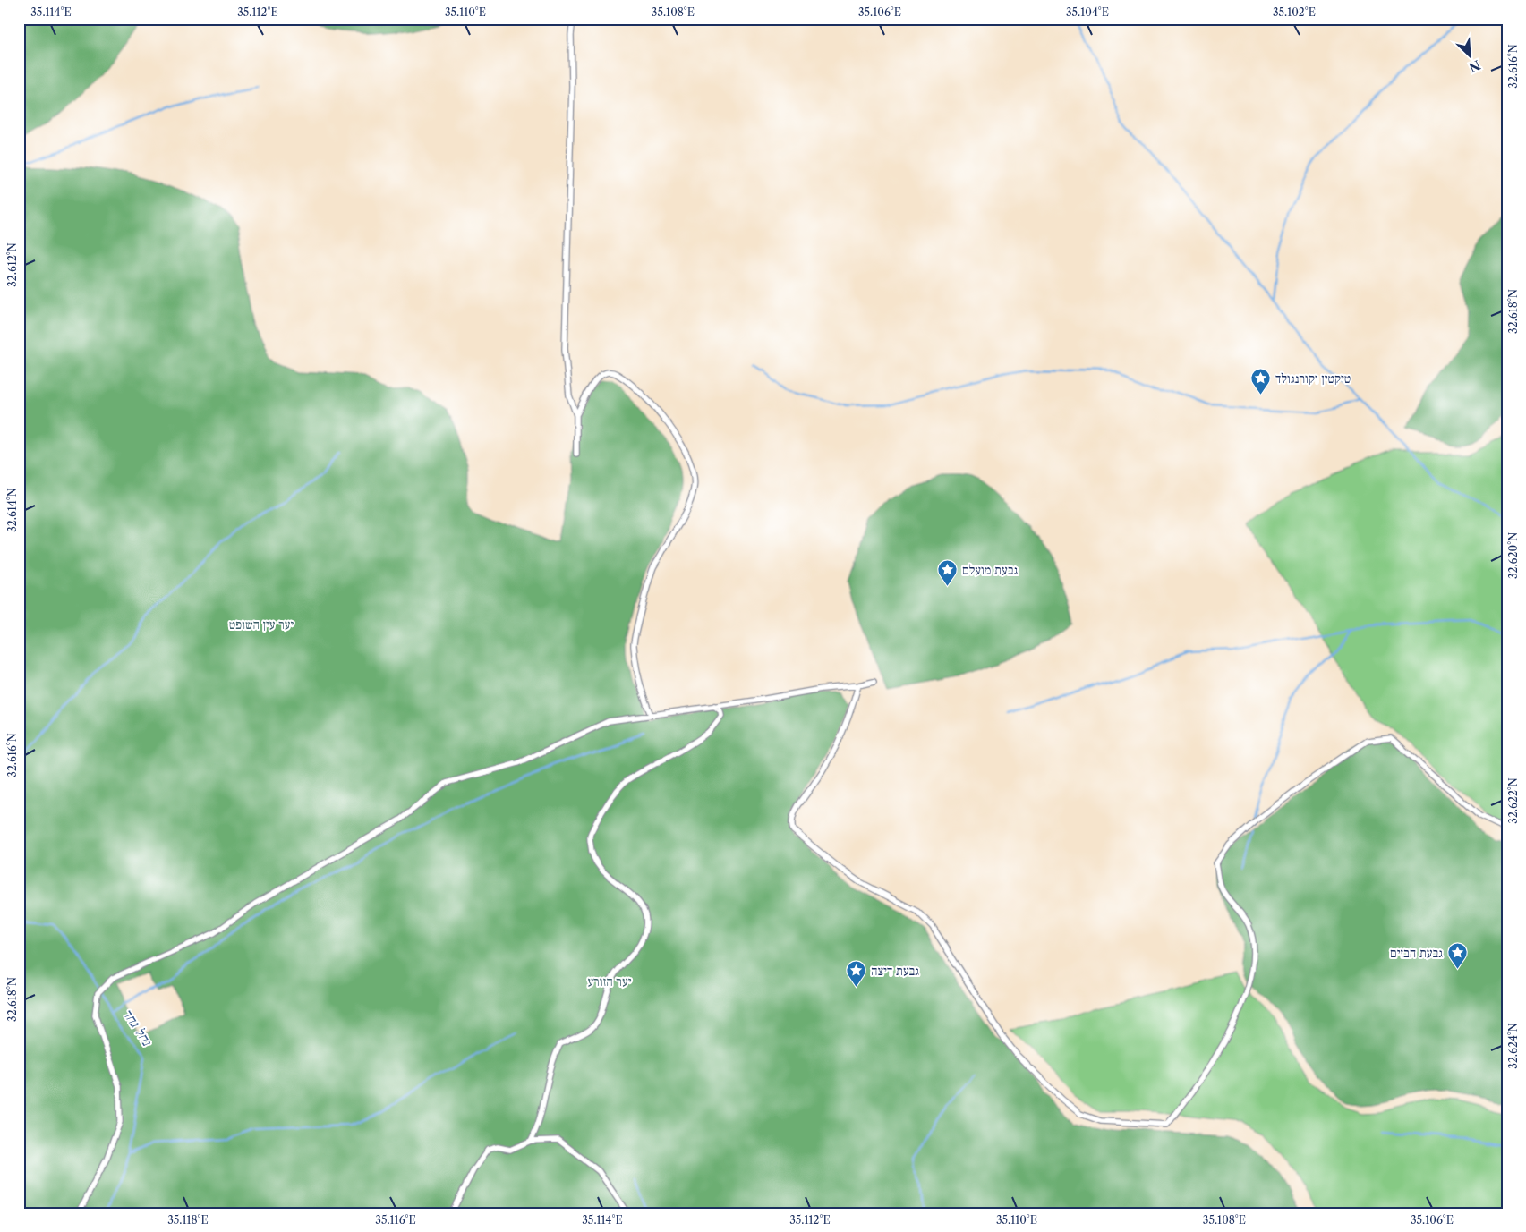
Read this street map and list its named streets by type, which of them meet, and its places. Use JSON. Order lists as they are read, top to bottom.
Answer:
{
  "water": ["נחל גחר"],
  "parks": ["יער עין השופט", "יער הזורע"],
  "places": {
    "place": [
      "טיקטין וקורנגולד",
      "גבעת מועלם",
      "גבעת הבזים",
      "גבעת דיצה"
    ]
  },
  "north": "bottom right",
  "coordinates": [
    "35.114°E",
    "35.112°E",
    "35.110°E",
    "35.108°E",
    "35.106°E",
    "35.104°E",
    "35.102°E",
    "32.616°N",
    "32.612°N",
    "32.618°N",
    "32.614°N",
    "32.620°N",
    "32.622°N",
    "32.624°N",
    "35.118°E",
    "35.116°E"
  ]
}
